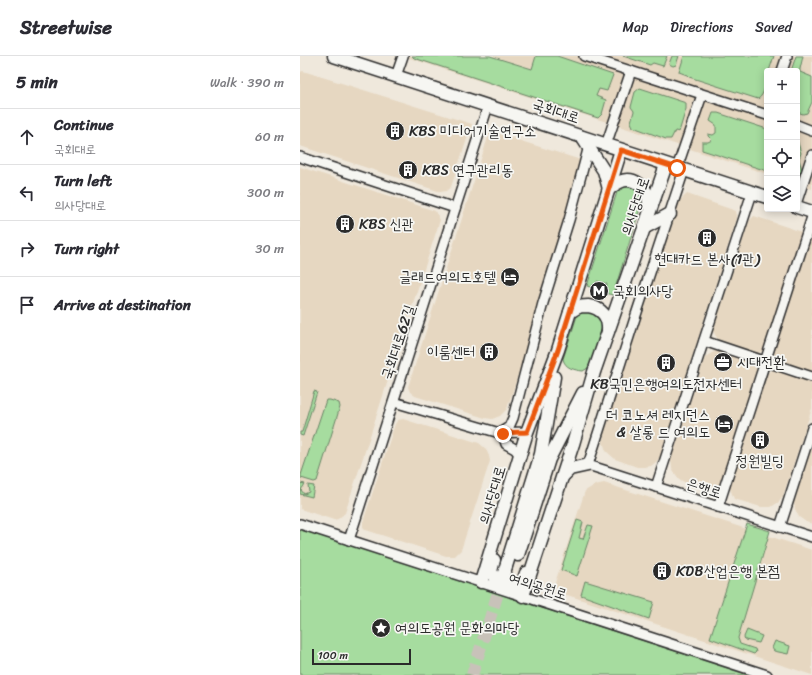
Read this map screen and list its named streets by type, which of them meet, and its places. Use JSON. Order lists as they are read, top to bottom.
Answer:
{
  "streets": {
    "main road": ["국회대로", "의사당대로"],
    "street": ["국회대로62길", "은행로", "여의공원로"]
  },
  "crossings": [
    ["국회대로", "의사당대로"],
    ["국회대로", "국회대로62길"],
    ["의사당대로", "여의공원로"],
    ["국회대로62길", "여의공원로"]
  ],
  "places": {
    "building": [
      "KBS 미디어기술연구소",
      "KBS 연구관리동",
      "KBS 신관",
      "현대카드 본사(1관)",
      "이룸센터",
      "KB국민은행여의도전자센터",
      "정원빌딩",
      "KDB산업은행 본점"
    ],
    "hotel": ["글래드여의도호텔", "더 코노셔 레지던스 & 살롱 드 여의도"],
    "metro station": ["국회의사당"],
    "office": ["시대전환"],
    "place": ["여의도공원 문화의마당"]
  },
  "scale_bar": "100 m",
  "page": {
    "header": "Streetwise",
    "nav": ["Map", "Directions", "Saved"],
    "heading": ["5 min", "Walk · 390 m"],
    "map_buttons": ["+", "−"],
    "list": [
      ["Continue", "국회대로", "60 m"],
      ["Turn left", "의사당대로", "300 m"],
      ["Turn right", "30 m"],
      "Arrive at destination"
    ],
    "scale": "100 m"
  }
}
